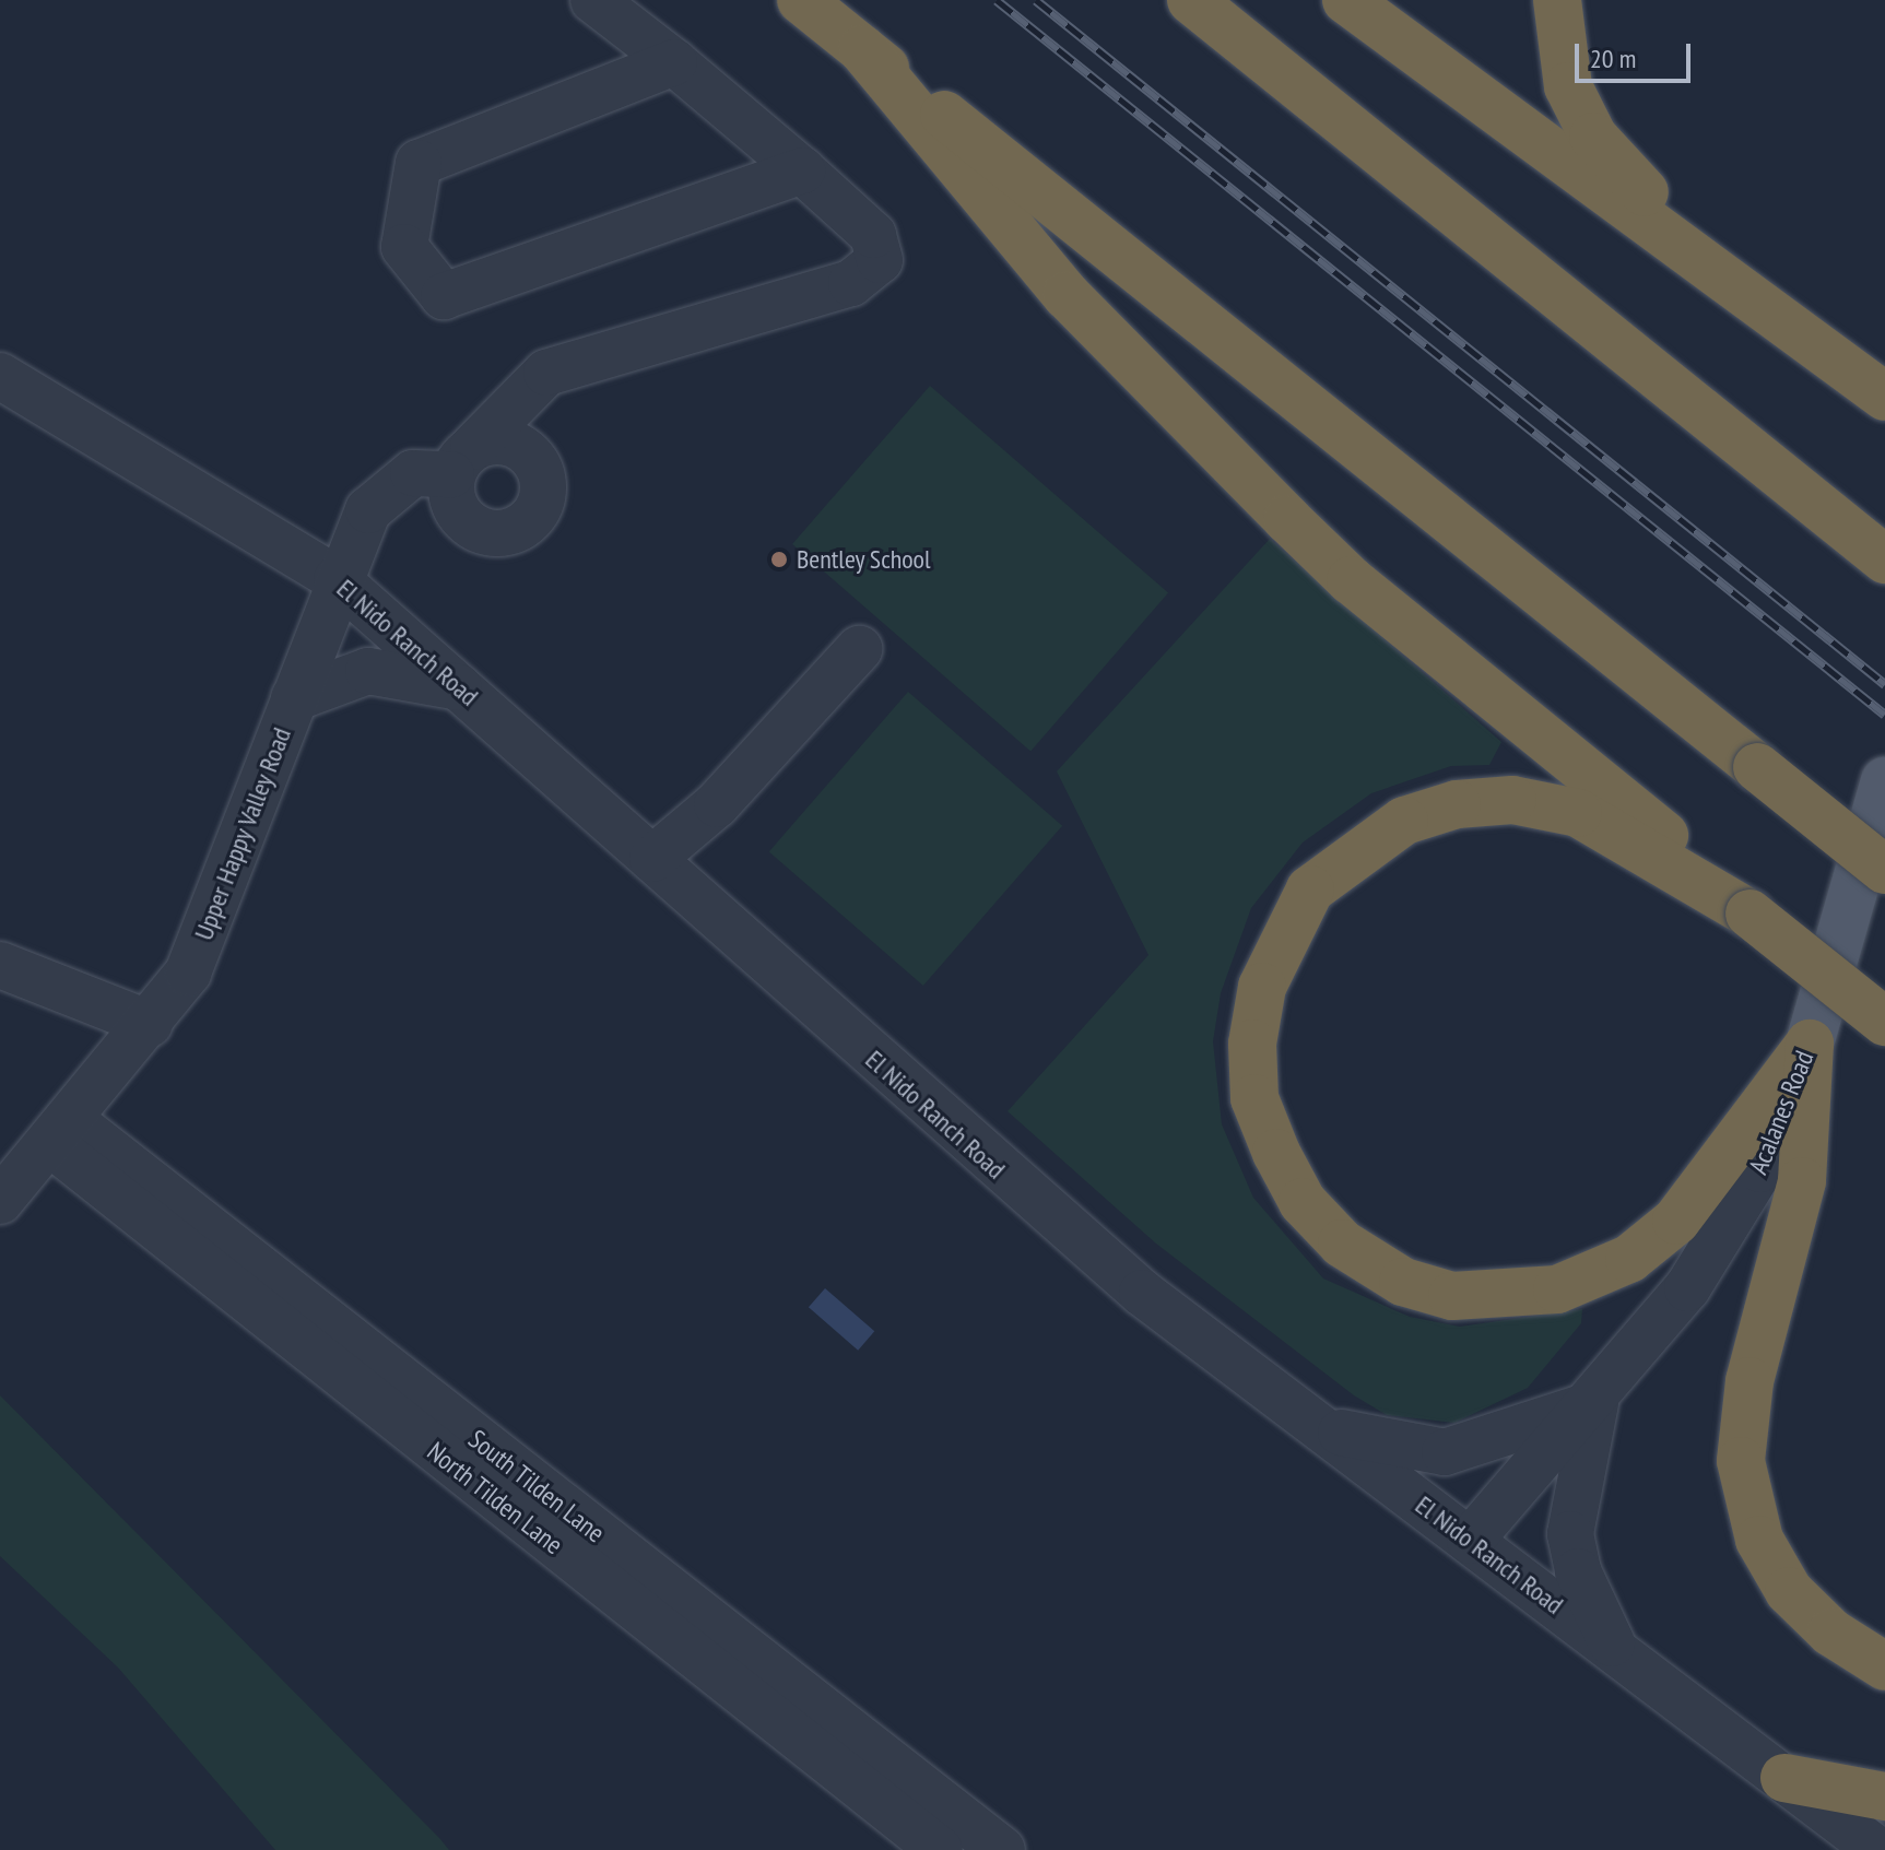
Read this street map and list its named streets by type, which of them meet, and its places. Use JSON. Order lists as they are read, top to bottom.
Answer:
{
  "streets": {
    "main road": ["Acalanes Road"],
    "street": [
      "El Nido Ranch Road",
      "Upper Happy Valley Road",
      "South Tilden Lane",
      "North Tilden Lane"
    ]
  },
  "crossings": [
    ["El Nido Ranch Road", "Upper Happy Valley Road"],
    ["El Nido Ranch Road", "Acalanes Road"],
    ["Upper Happy Valley Road", "South Tilden Lane"],
    ["Upper Happy Valley Road", "North Tilden Lane"],
    ["South Tilden Lane", "North Tilden Lane"]
  ],
  "places": ["Bentley School"],
  "scale_bar": "20 m"
}
